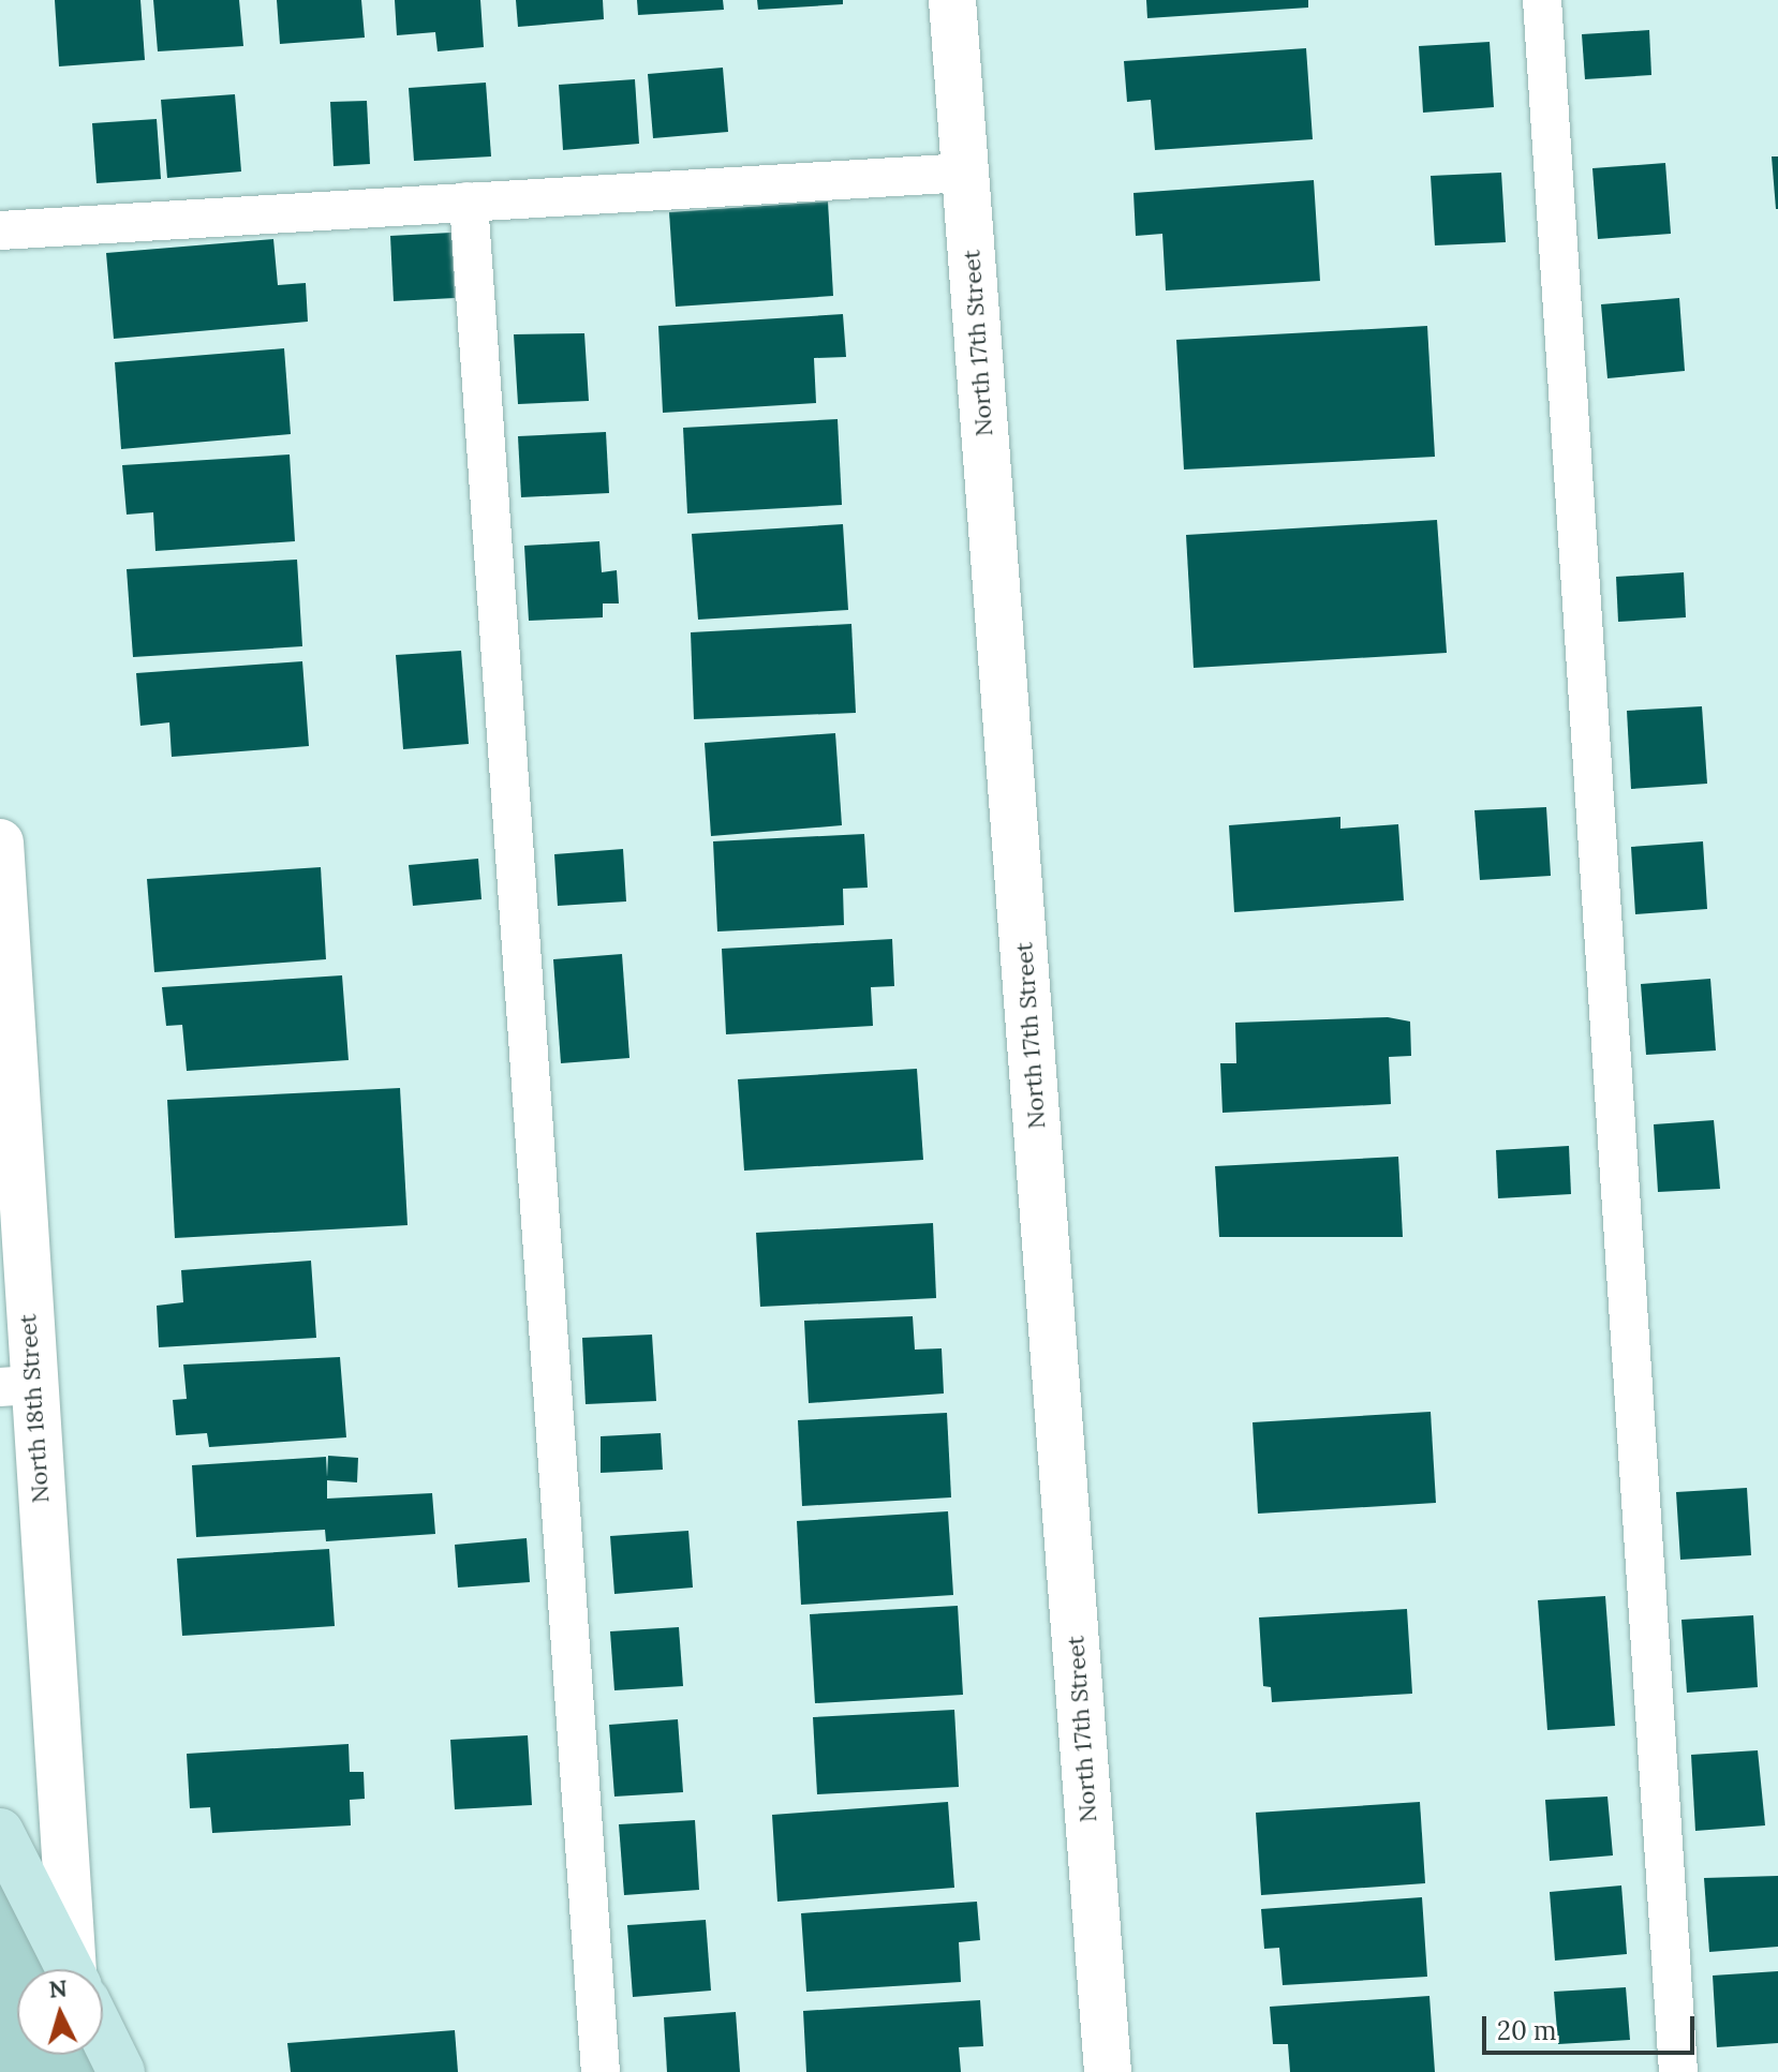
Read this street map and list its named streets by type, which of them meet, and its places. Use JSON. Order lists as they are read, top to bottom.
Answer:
{
  "streets": {
    "street": ["North 17th Street", "North 18th Street"]
  },
  "scale_bar": "20 m",
  "north": "top"
}
